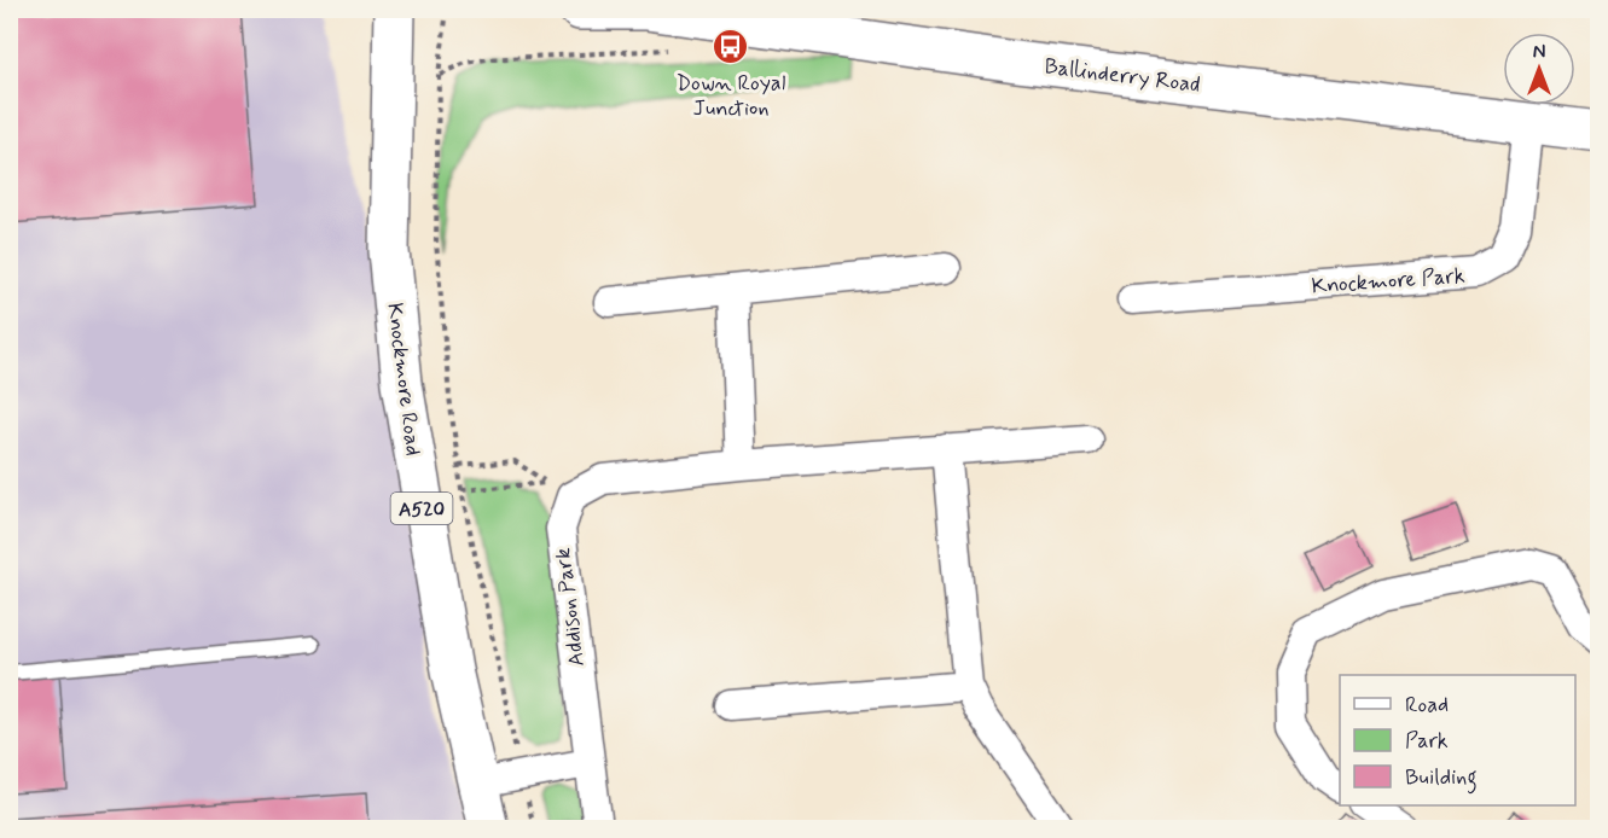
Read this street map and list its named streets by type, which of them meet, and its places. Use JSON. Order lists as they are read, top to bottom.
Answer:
{
  "streets": {
    "main road": ["Ballinderry Road", "Knockmore Road", "A520"],
    "street": ["Knockmore Park", "Addison Park"]
  },
  "crossings": [
    ["Ballinderry Road", "Knockmore Park"]
  ],
  "places": {
    "bus stop": ["Down Royal Junction"]
  },
  "legend": ["Road", "Park", "Building"],
  "north": "top"
}
